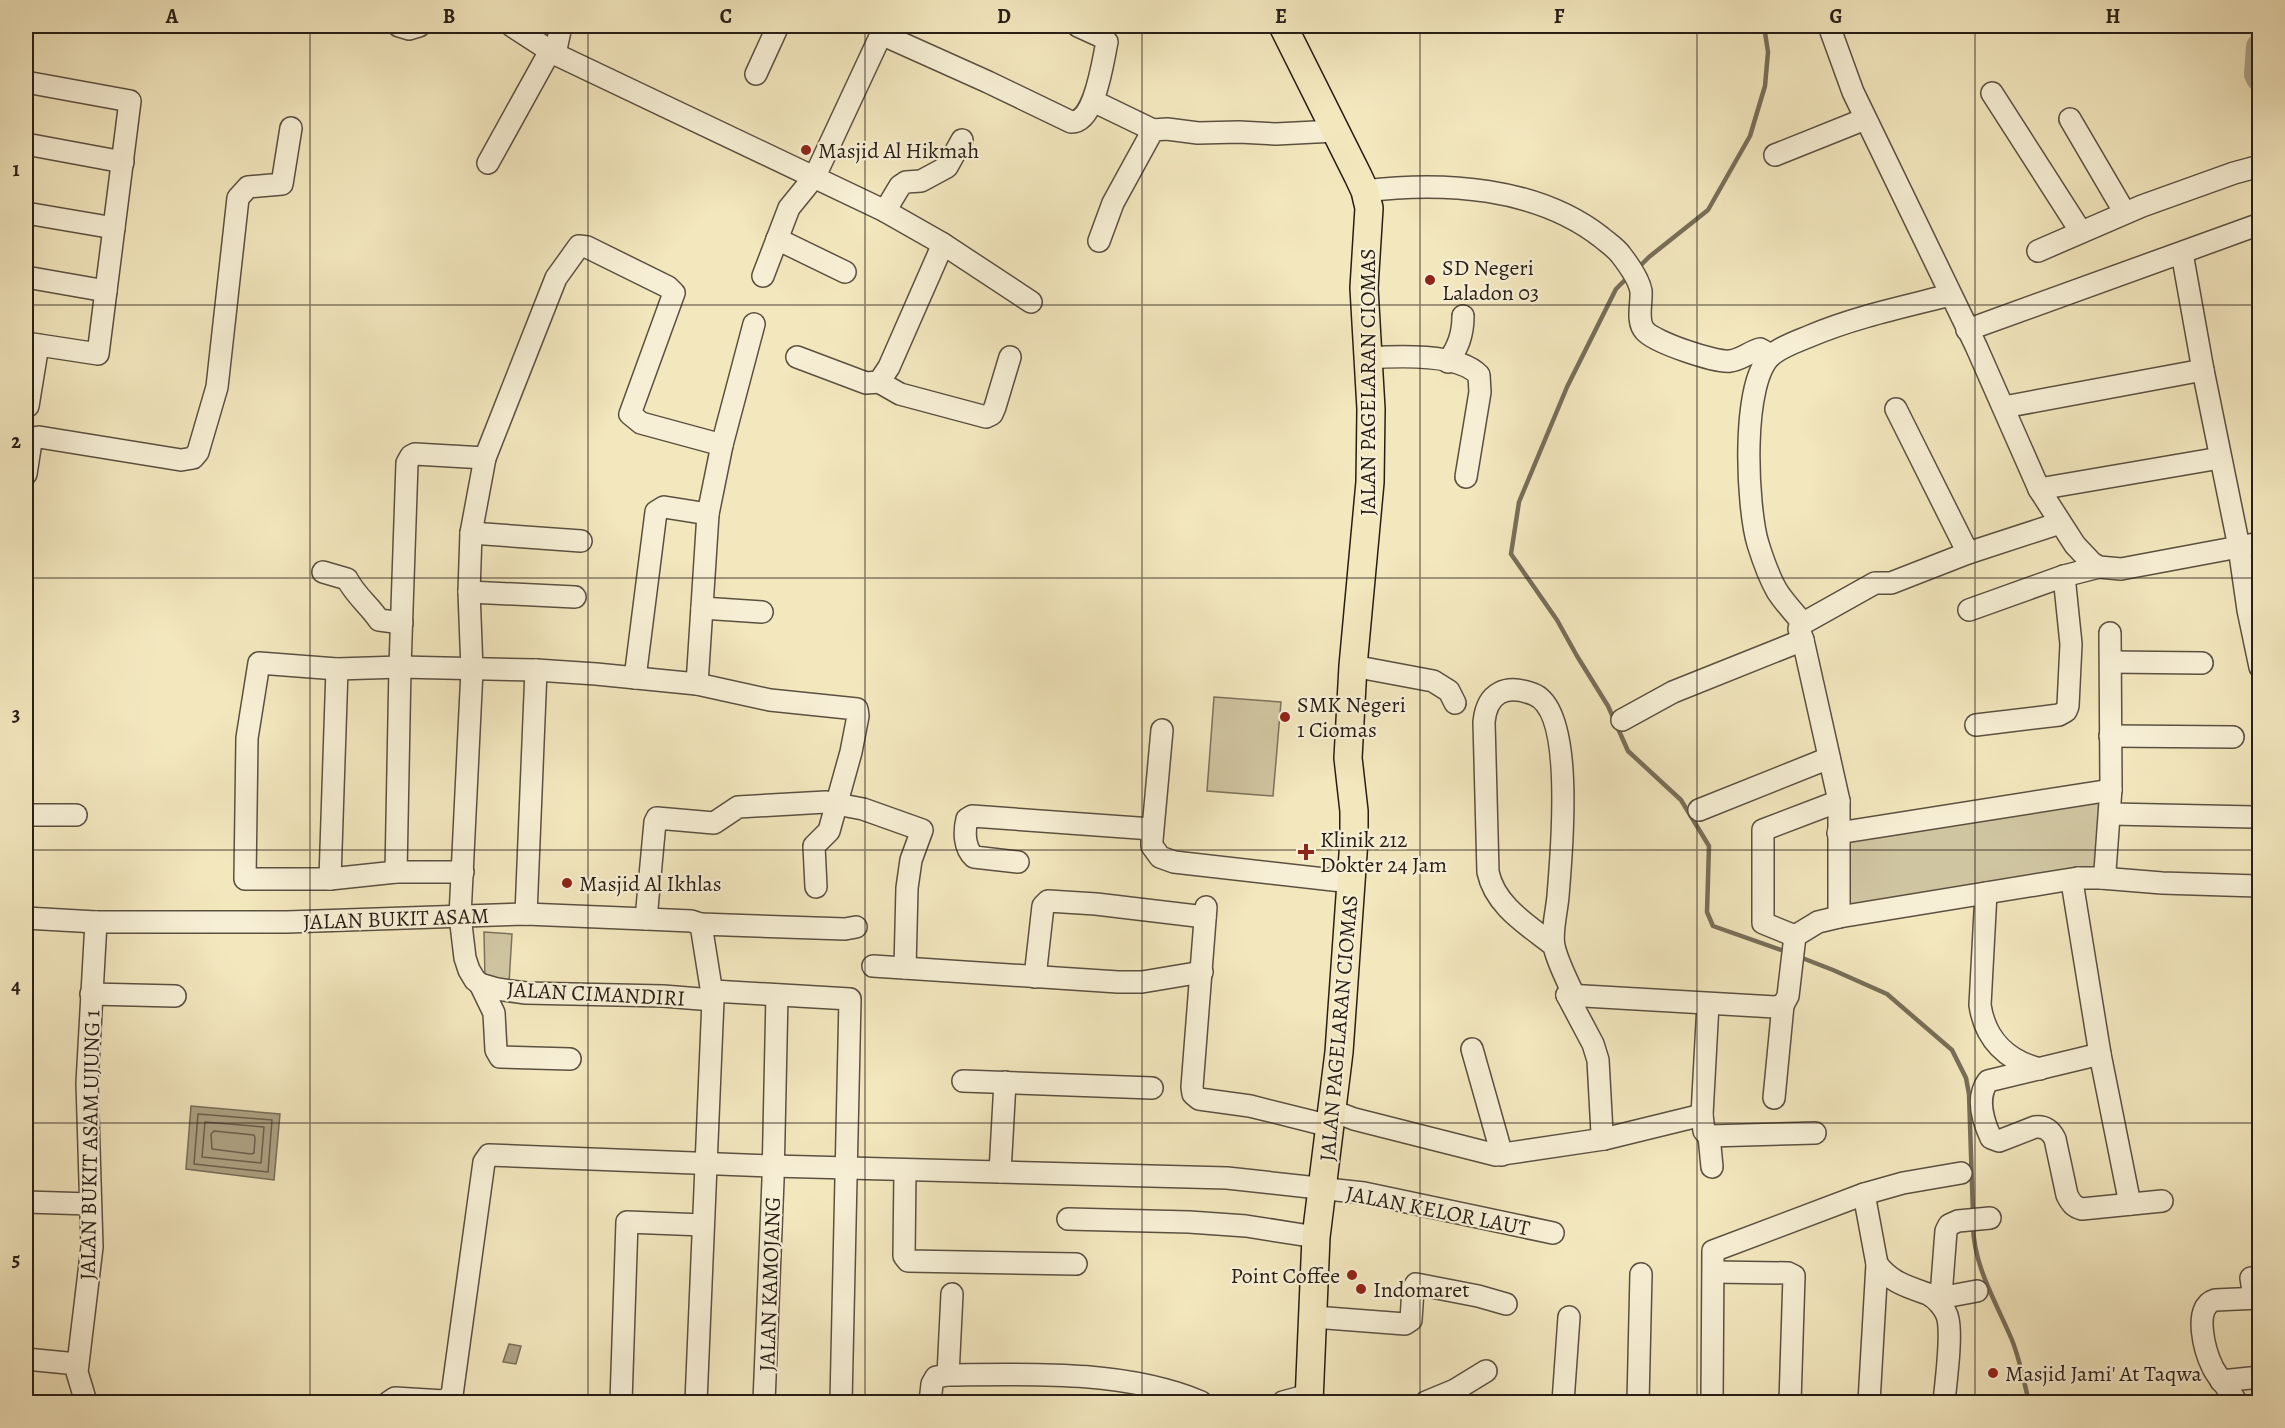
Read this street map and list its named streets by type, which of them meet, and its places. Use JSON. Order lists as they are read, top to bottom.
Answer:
{
  "streets": {
    "main road": ["JALAN PAGELARAN CIOMAS"],
    "street": [
      "JALAN BUKIT ASAM",
      "JALAN CIMANDIRI",
      "JALAN BUKIT ASAM UJUNG 1",
      "JALAN KELOR LAUT",
      "JALAN KAMOJANG"
    ]
  },
  "crossings": [
    ["JALAN PAGELARAN CIOMAS", "JALAN KELOR LAUT"],
    ["JALAN BUKIT ASAM", "JALAN CIMANDIRI"],
    ["JALAN BUKIT ASAM", "JALAN BUKIT ASAM UJUNG 1"],
    ["JALAN CIMANDIRI", "JALAN KELOR LAUT"],
    ["JALAN CIMANDIRI", "JALAN KAMOJANG"],
    ["JALAN KELOR LAUT", "JALAN KAMOJANG"]
  ],
  "places": {
    "other": [
      "Masjid Al Hikmah",
      "SD Negeri Laladon 03",
      "SMK Negeri 1 Ciomas",
      "Masjid Al Ikhlas",
      "Point Coffee",
      "Indomaret",
      "Masjid Jami' At Taqwa"
    ],
    "health": ["Klinik 212 Dokter 24 Jam"]
  },
  "grid": {
    "columns": [
      "A",
      "B",
      "C",
      "D",
      "E",
      "F",
      "G",
      "H"
    ],
    "rows": [
      "1",
      "2",
      "3",
      "4",
      "5"
    ]
  }
}
